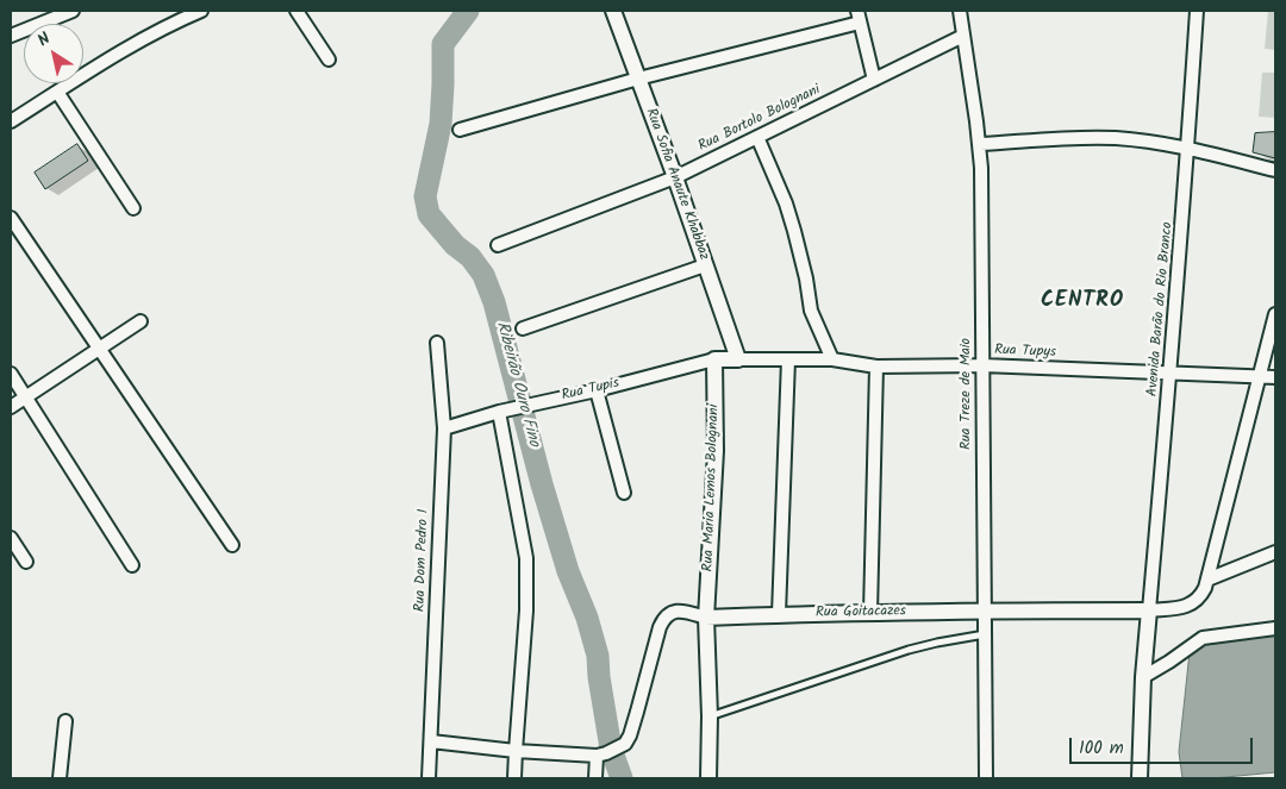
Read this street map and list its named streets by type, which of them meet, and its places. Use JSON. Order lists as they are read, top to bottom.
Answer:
{
  "streets": {
    "street": [
      "Rua Bortolo Bolognani",
      "Rua Sofia Anaute Khabbaz",
      "Avenida Barão do Rio Branco",
      "Rua Tupys",
      "Rua Tupis",
      "Rua Treze de Maio",
      "Rua Maria Lemos Bolognani",
      "Rua Dom Pedro I",
      "Rua Goitacazes"
    ]
  },
  "crossings": [
    ["Rua Bortolo Bolognani", "Rua Sofia Anaute Khabbaz"],
    ["Rua Bortolo Bolognani", "Rua Treze de Maio"],
    ["Rua Sofia Anaute Khabbaz", "Rua Tupys"],
    ["Rua Sofia Anaute Khabbaz", "Rua Tupis"],
    ["Avenida Barão do Rio Branco", "Rua Tupys"],
    ["Avenida Barão do Rio Branco", "Rua Goitacazes"],
    ["Rua Tupys", "Rua Tupis"],
    ["Rua Tupys", "Rua Treze de Maio"],
    ["Rua Tupis", "Rua Maria Lemos Bolognani"],
    ["Rua Tupis", "Rua Dom Pedro I"],
    ["Rua Treze de Maio", "Rua Goitacazes"],
    ["Rua Maria Lemos Bolognani", "Rua Goitacazes"]
  ],
  "districts": ["CENTRO"],
  "water": ["Ribeirão Ouro Fino"],
  "scale_bar": "100 m",
  "north": "top left"
}
